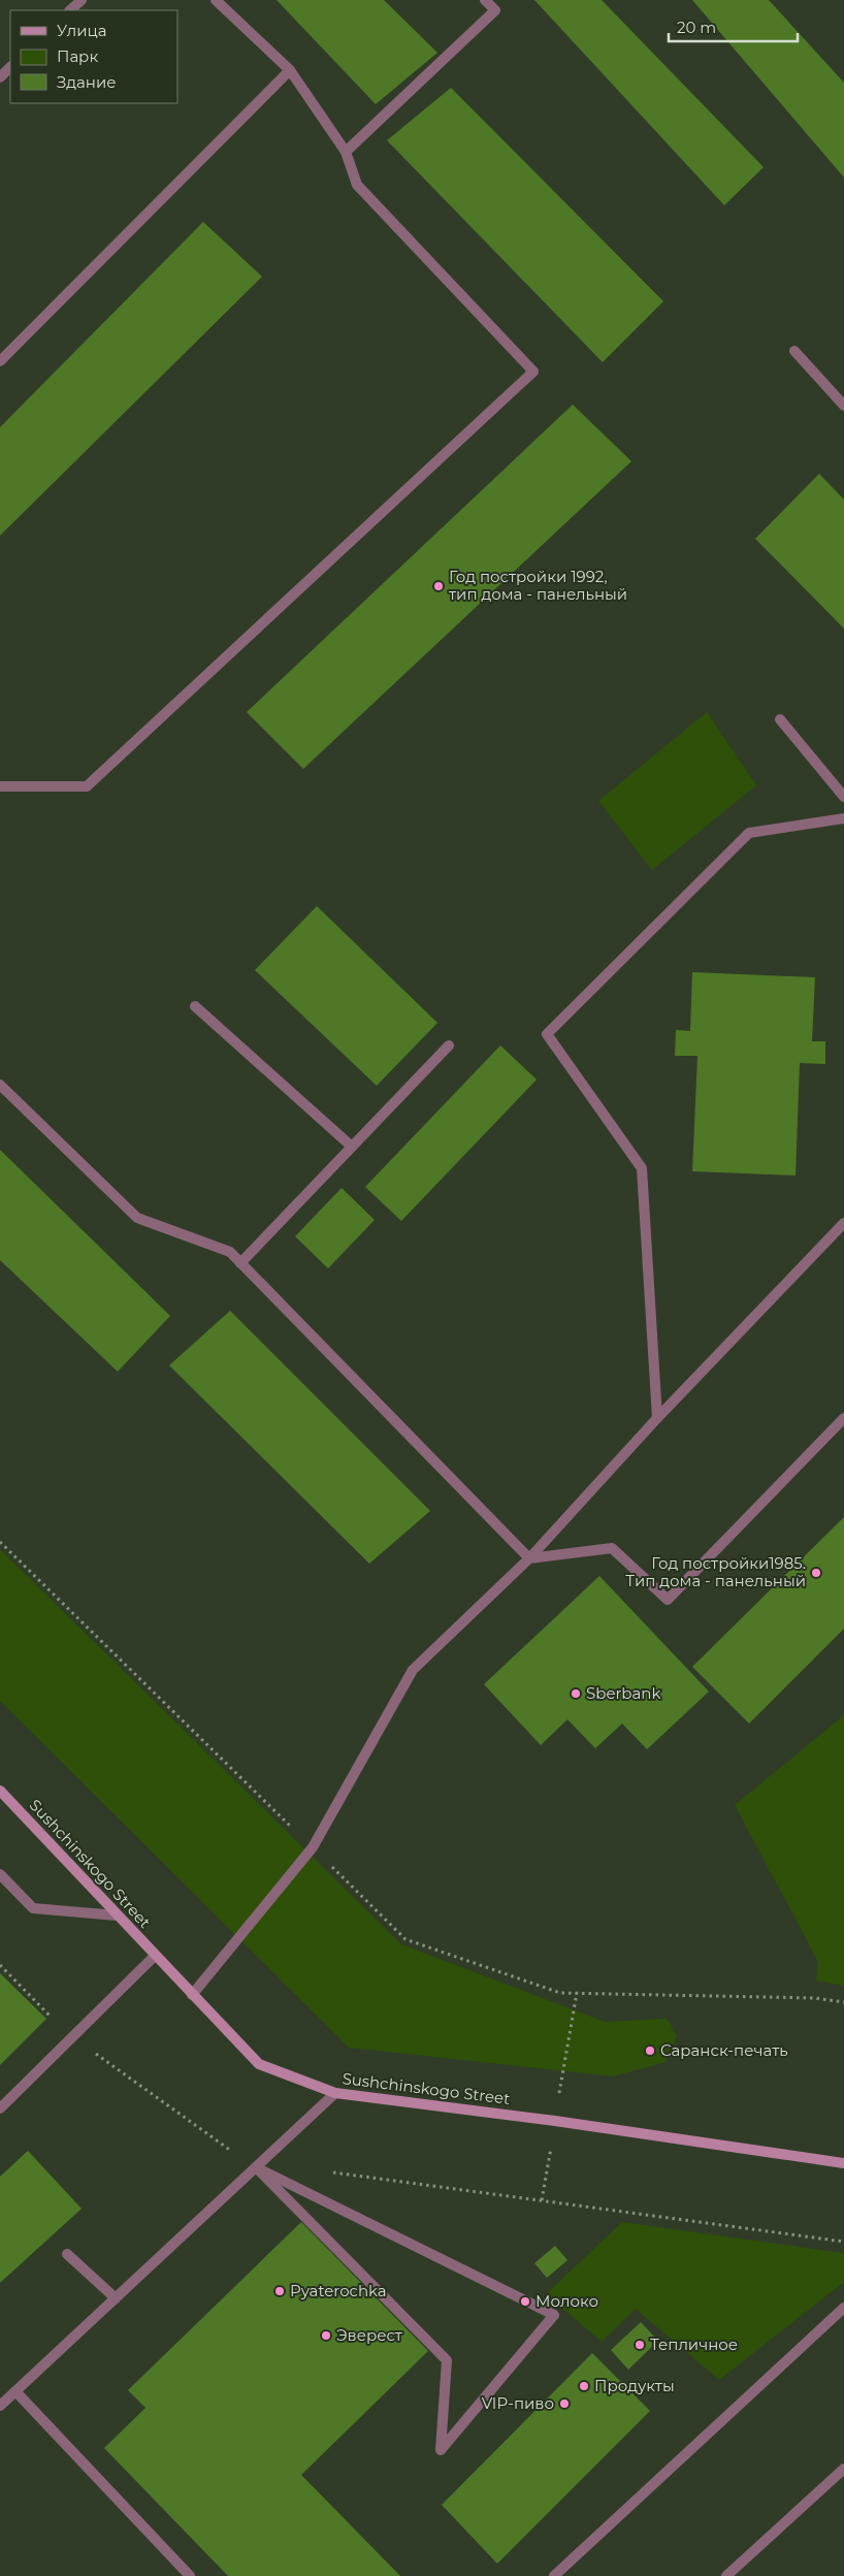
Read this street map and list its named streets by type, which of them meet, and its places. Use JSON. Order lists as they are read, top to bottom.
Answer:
{
  "streets": {
    "street": ["Sushchinskogo Street"]
  },
  "places": [
    "Год постройки 1992, тип дома - панельный",
    "Год постройки1985. Тип дома - панельный",
    "Sberbank",
    "Саранск-печать",
    "Pyaterochka",
    "Молоко",
    "Эверест",
    "Тепличное",
    "Продукты",
    "VIP-пиво"
  ],
  "legend": ["Улица", "Парк", "Здание"],
  "scale_bar": "20 m"
}
